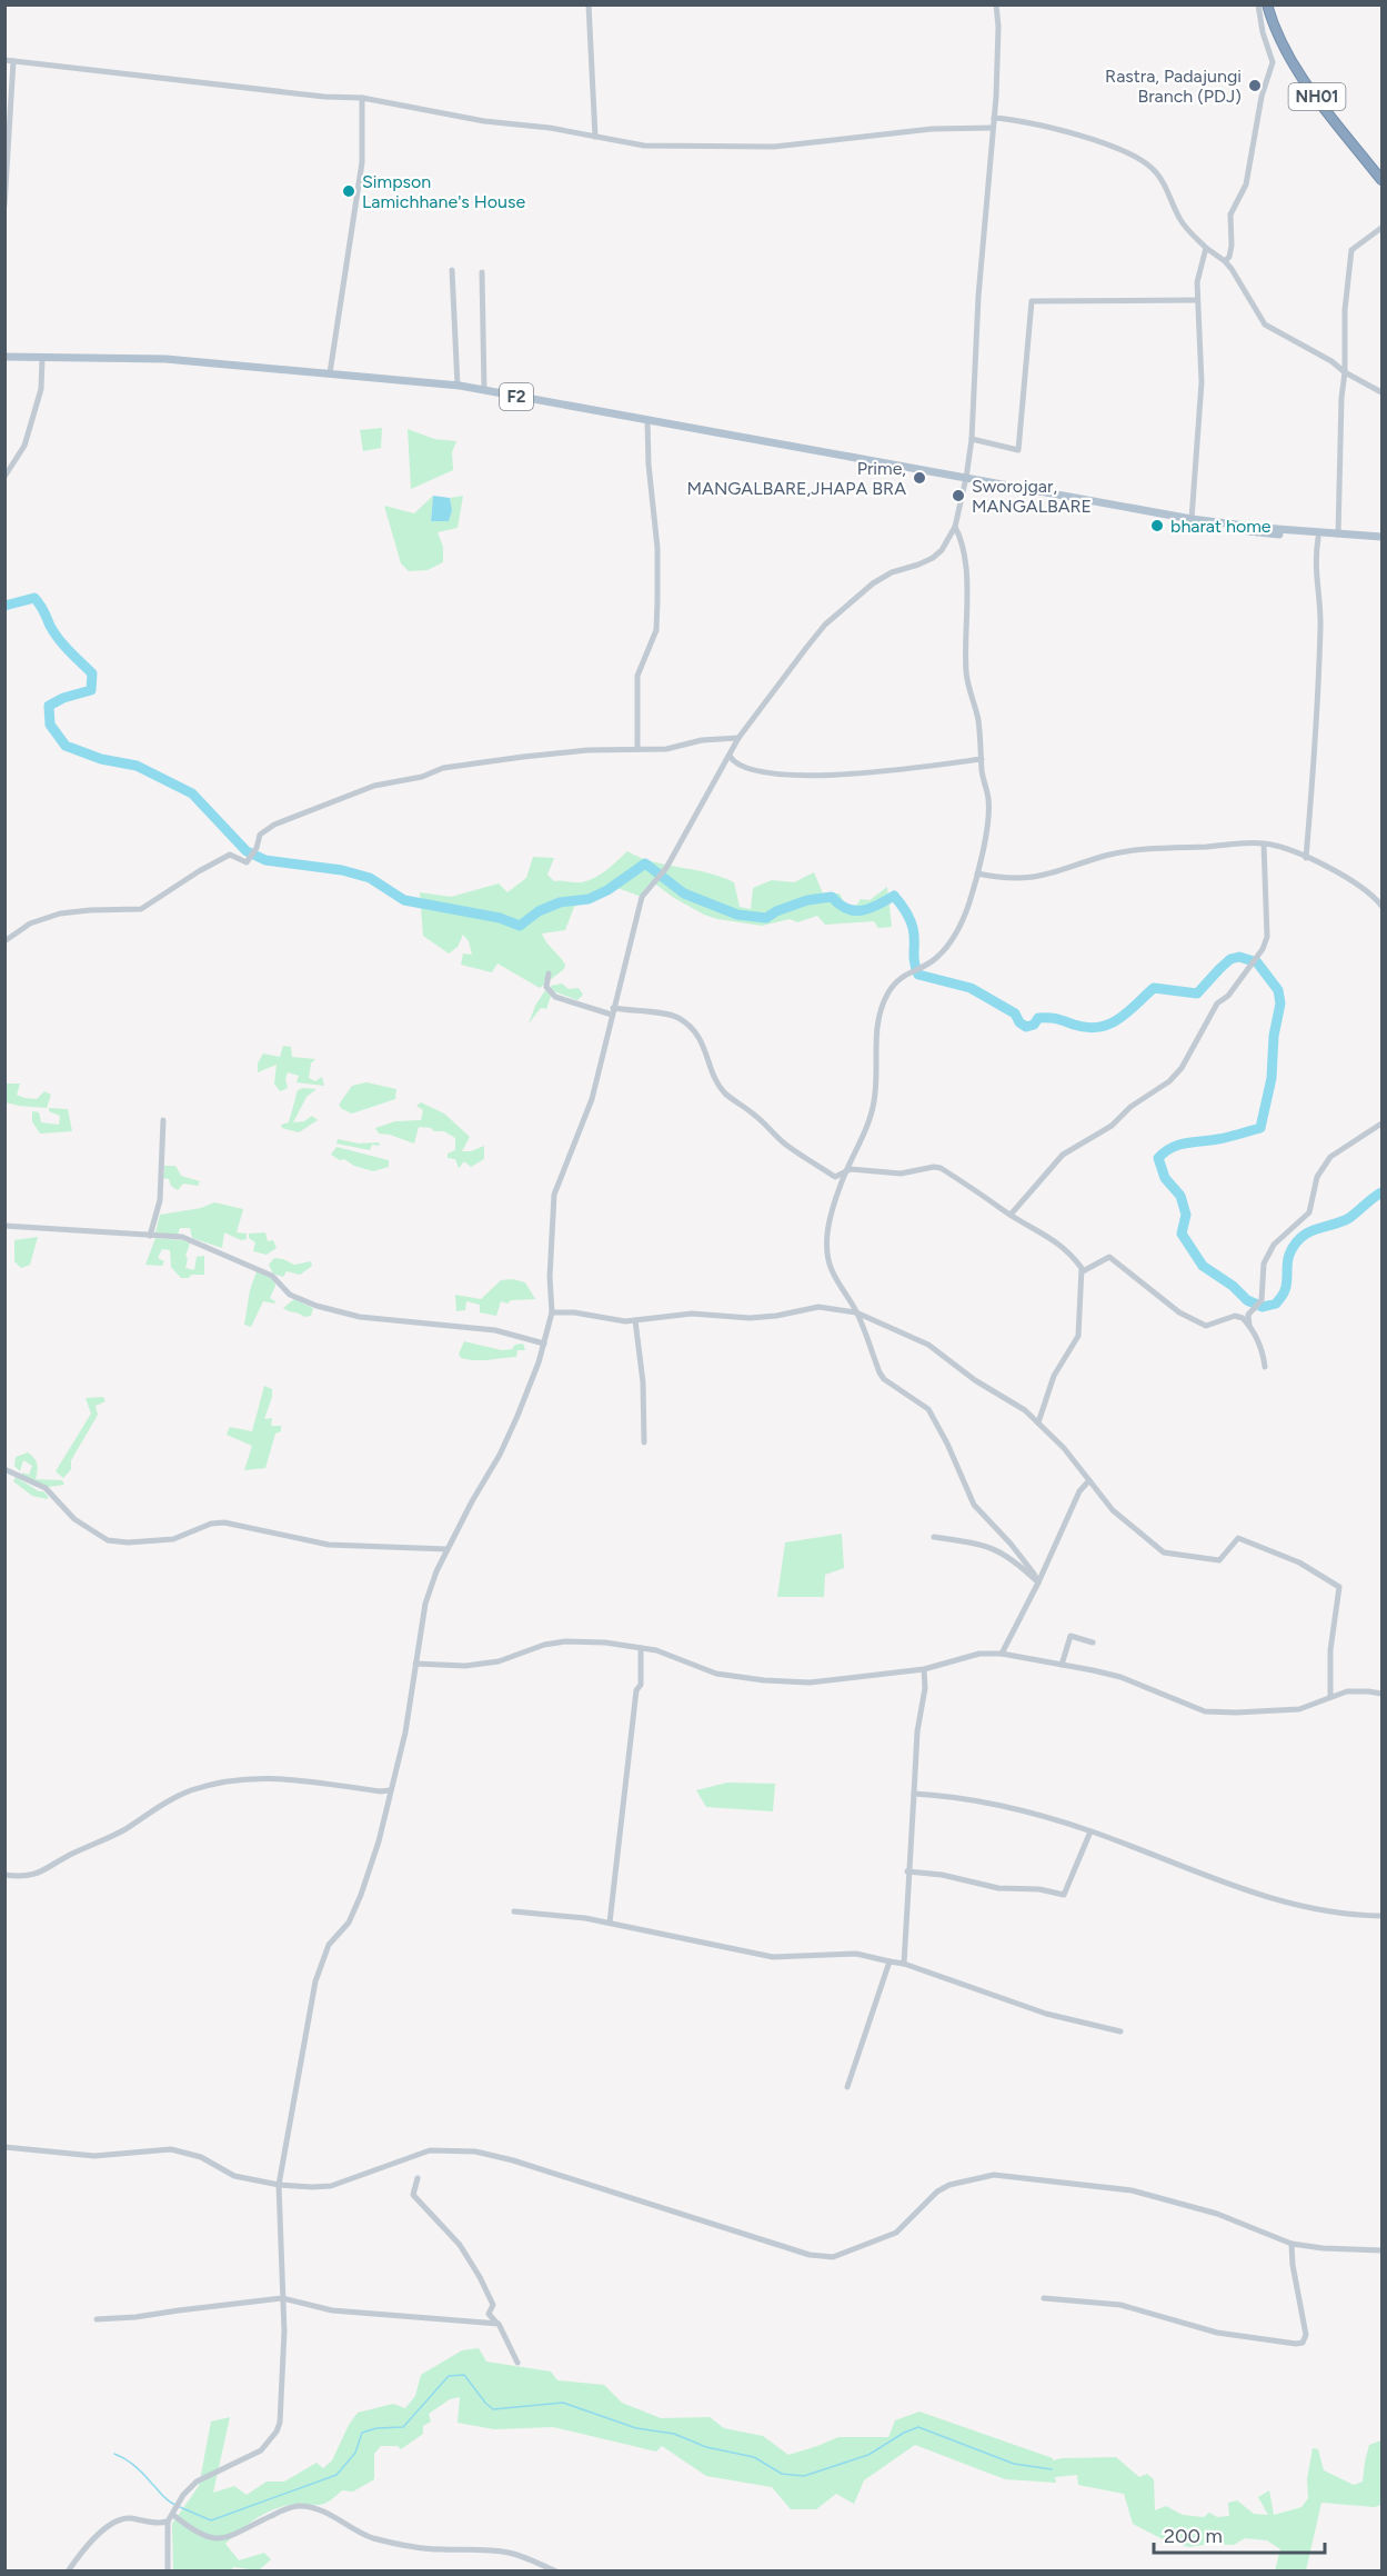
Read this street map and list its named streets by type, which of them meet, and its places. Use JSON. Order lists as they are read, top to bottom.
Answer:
{
  "streets": {
    "highway": ["NH01"],
    "main road": ["F2"]
  },
  "places": [
    "Rastra, Padajungi Branch (PDJ)",
    "Simpson Lamichhane's House",
    "Prime, MANGALBARE,JHAPA BRA",
    "Sworojgar, MANGALBARE",
    "bharat home"
  ],
  "scale_bar": "200 m"
}
